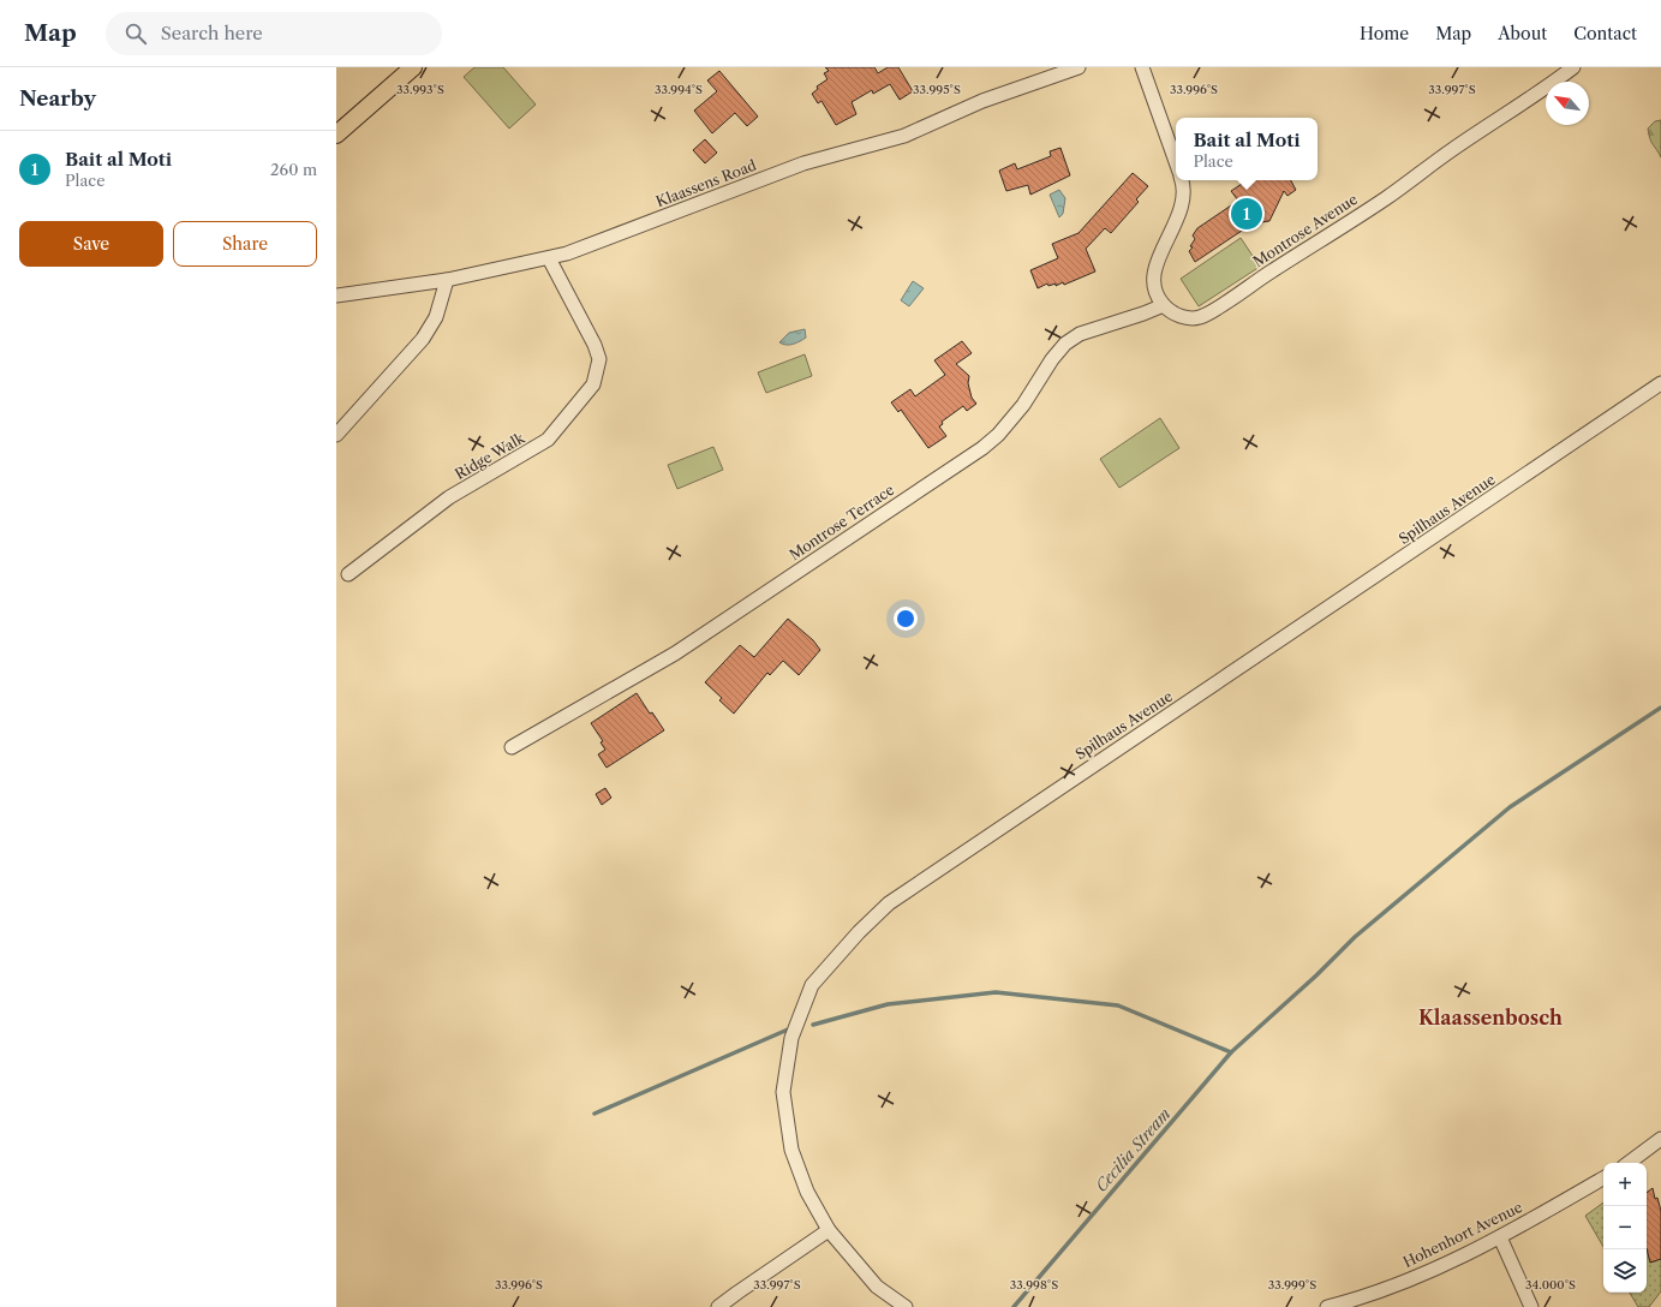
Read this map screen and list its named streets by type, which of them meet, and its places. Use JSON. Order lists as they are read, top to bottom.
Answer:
{
  "streets": {
    "street": [
      "Klaassens Road",
      "Montrose Avenue",
      "Ridge Walk",
      "Spilhaus Avenue",
      "Montrose Terrace",
      "Hohenhort Avenue"
    ]
  },
  "crossings": [
    ["Klaassens Road", "Ridge Walk"],
    ["Montrose Avenue", "Montrose Terrace"]
  ],
  "districts": ["Klaassenbosch"],
  "water": ["Cecilia Stream"],
  "north": "top left",
  "page": {
    "header": "Map",
    "search": "Search here",
    "nav": [
      "Home",
      "Map",
      "About",
      "Contact"
    ],
    "heading": "Nearby",
    "popup": ["Bait al Moti", "Place"],
    "list": [
      {
        "mark": "1",
        "name": "Bait al Moti",
        "note": "Place",
        "value": "260 m"
      }
    ],
    "pins": "1",
    "buttons": ["Save", "Share"],
    "map_buttons": ["+", "−"]
  },
  "coordinates": [
    "33.996°S",
    "33.993°S",
    "33.994°S",
    "33.995°S",
    "33.997°S",
    "33.998°S",
    "33.999°S",
    "34.000°S"
  ]
}
